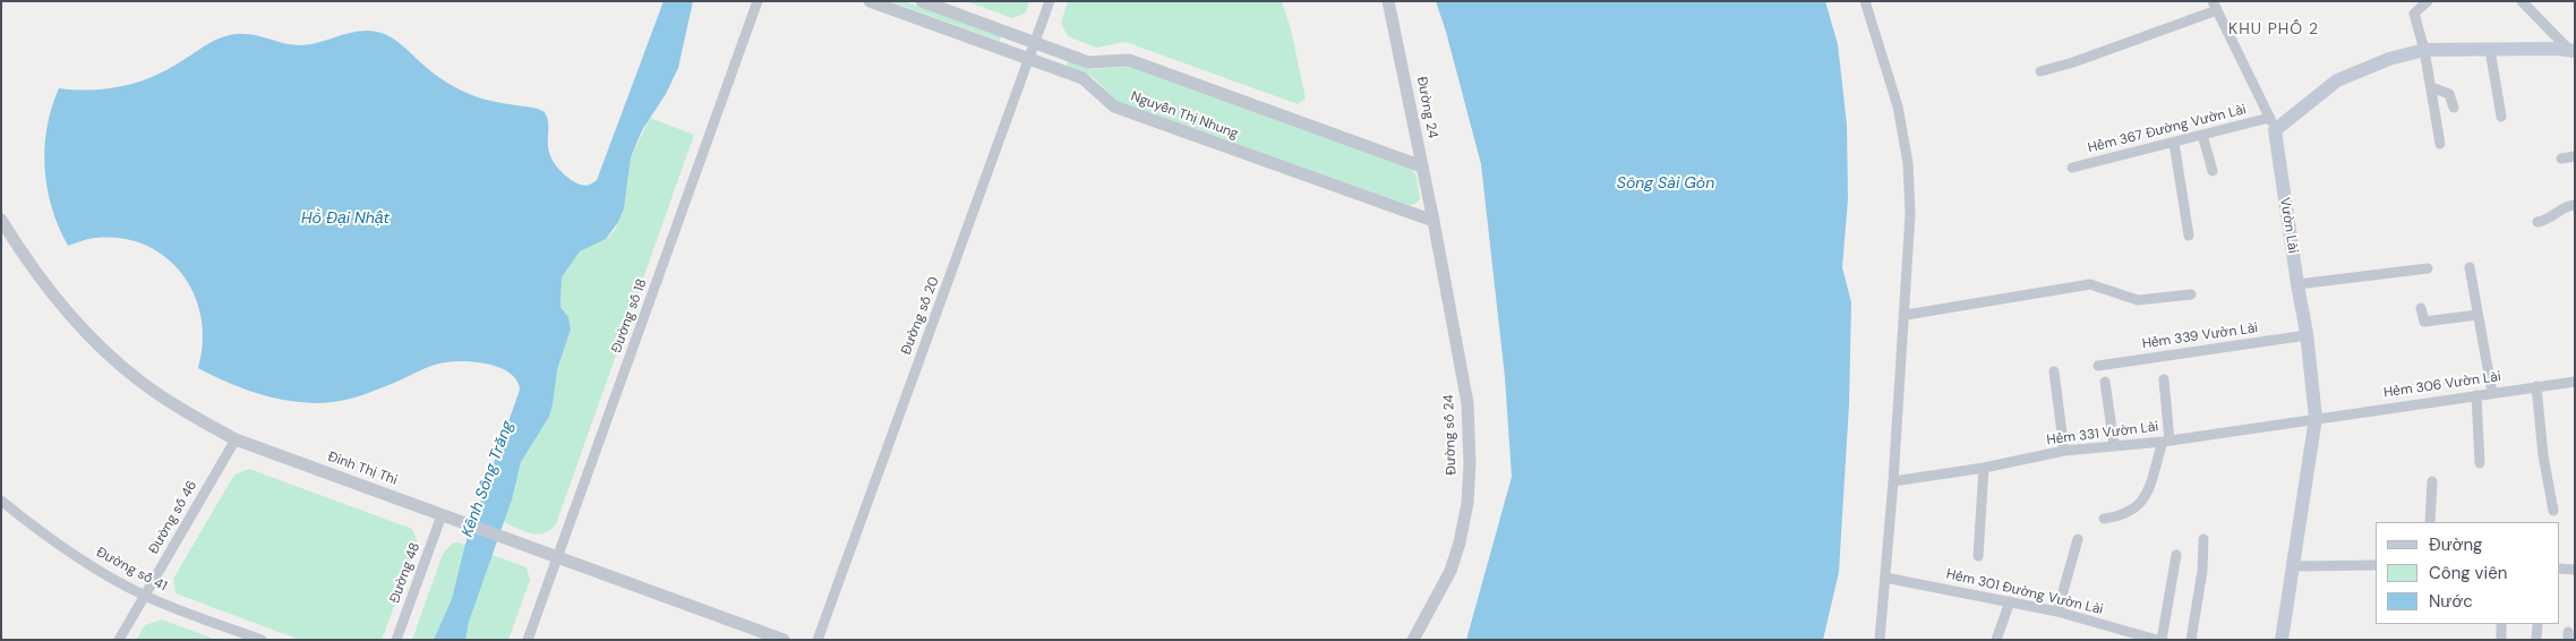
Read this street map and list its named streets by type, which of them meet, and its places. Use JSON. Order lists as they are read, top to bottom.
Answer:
{
  "streets": {
    "main road": ["Vườn Lài"],
    "street": [
      "Đường 24",
      "Nguyễn Thị Nhung",
      "Hẻm 367 Đường Vườn Lài",
      "Đường số 18",
      "Đường số 20",
      "Hẻm 339 Vườn Lài",
      "Hẻm 306 Vườn Lài",
      "Hẻm 331 Vườn Lài",
      "Đường số 24",
      "Đinh Thị Thi",
      "Đường số 46",
      "Đường số 41",
      "Đường 48",
      "Hẻm 301 Đường Vườn Lài"
    ]
  },
  "crossings": [
    ["Đường 24", "Nguyễn Thị Nhung"],
    ["Đường 24", "Đường số 24"],
    ["Nguyễn Thị Nhung", "Đường số 20"],
    ["Nguyễn Thị Nhung", "Đường số 24"],
    ["Hẻm 367 Đường Vườn Lài", "Vườn Lài"],
    ["Vườn Lài", "Hẻm 339 Vườn Lài"],
    ["Vườn Lài", "Hẻm 306 Vườn Lài"],
    ["Vườn Lài", "Hẻm 331 Vườn Lài"],
    ["Đường số 18", "Đinh Thị Thi"],
    ["Hẻm 306 Vườn Lài", "Hẻm 331 Vườn Lài"],
    ["Đinh Thị Thi", "Đường số 46"],
    ["Đinh Thị Thi", "Đường 48"],
    ["Đường số 46", "Đường số 41"]
  ],
  "districts": ["KHU PHỐ 2"],
  "water": ["Sông Sài Gòn", "Hồ Đại Nhật", "Kênh Sông Trăng"],
  "legend": ["Đường", "Công viên", "Nước"]
}
